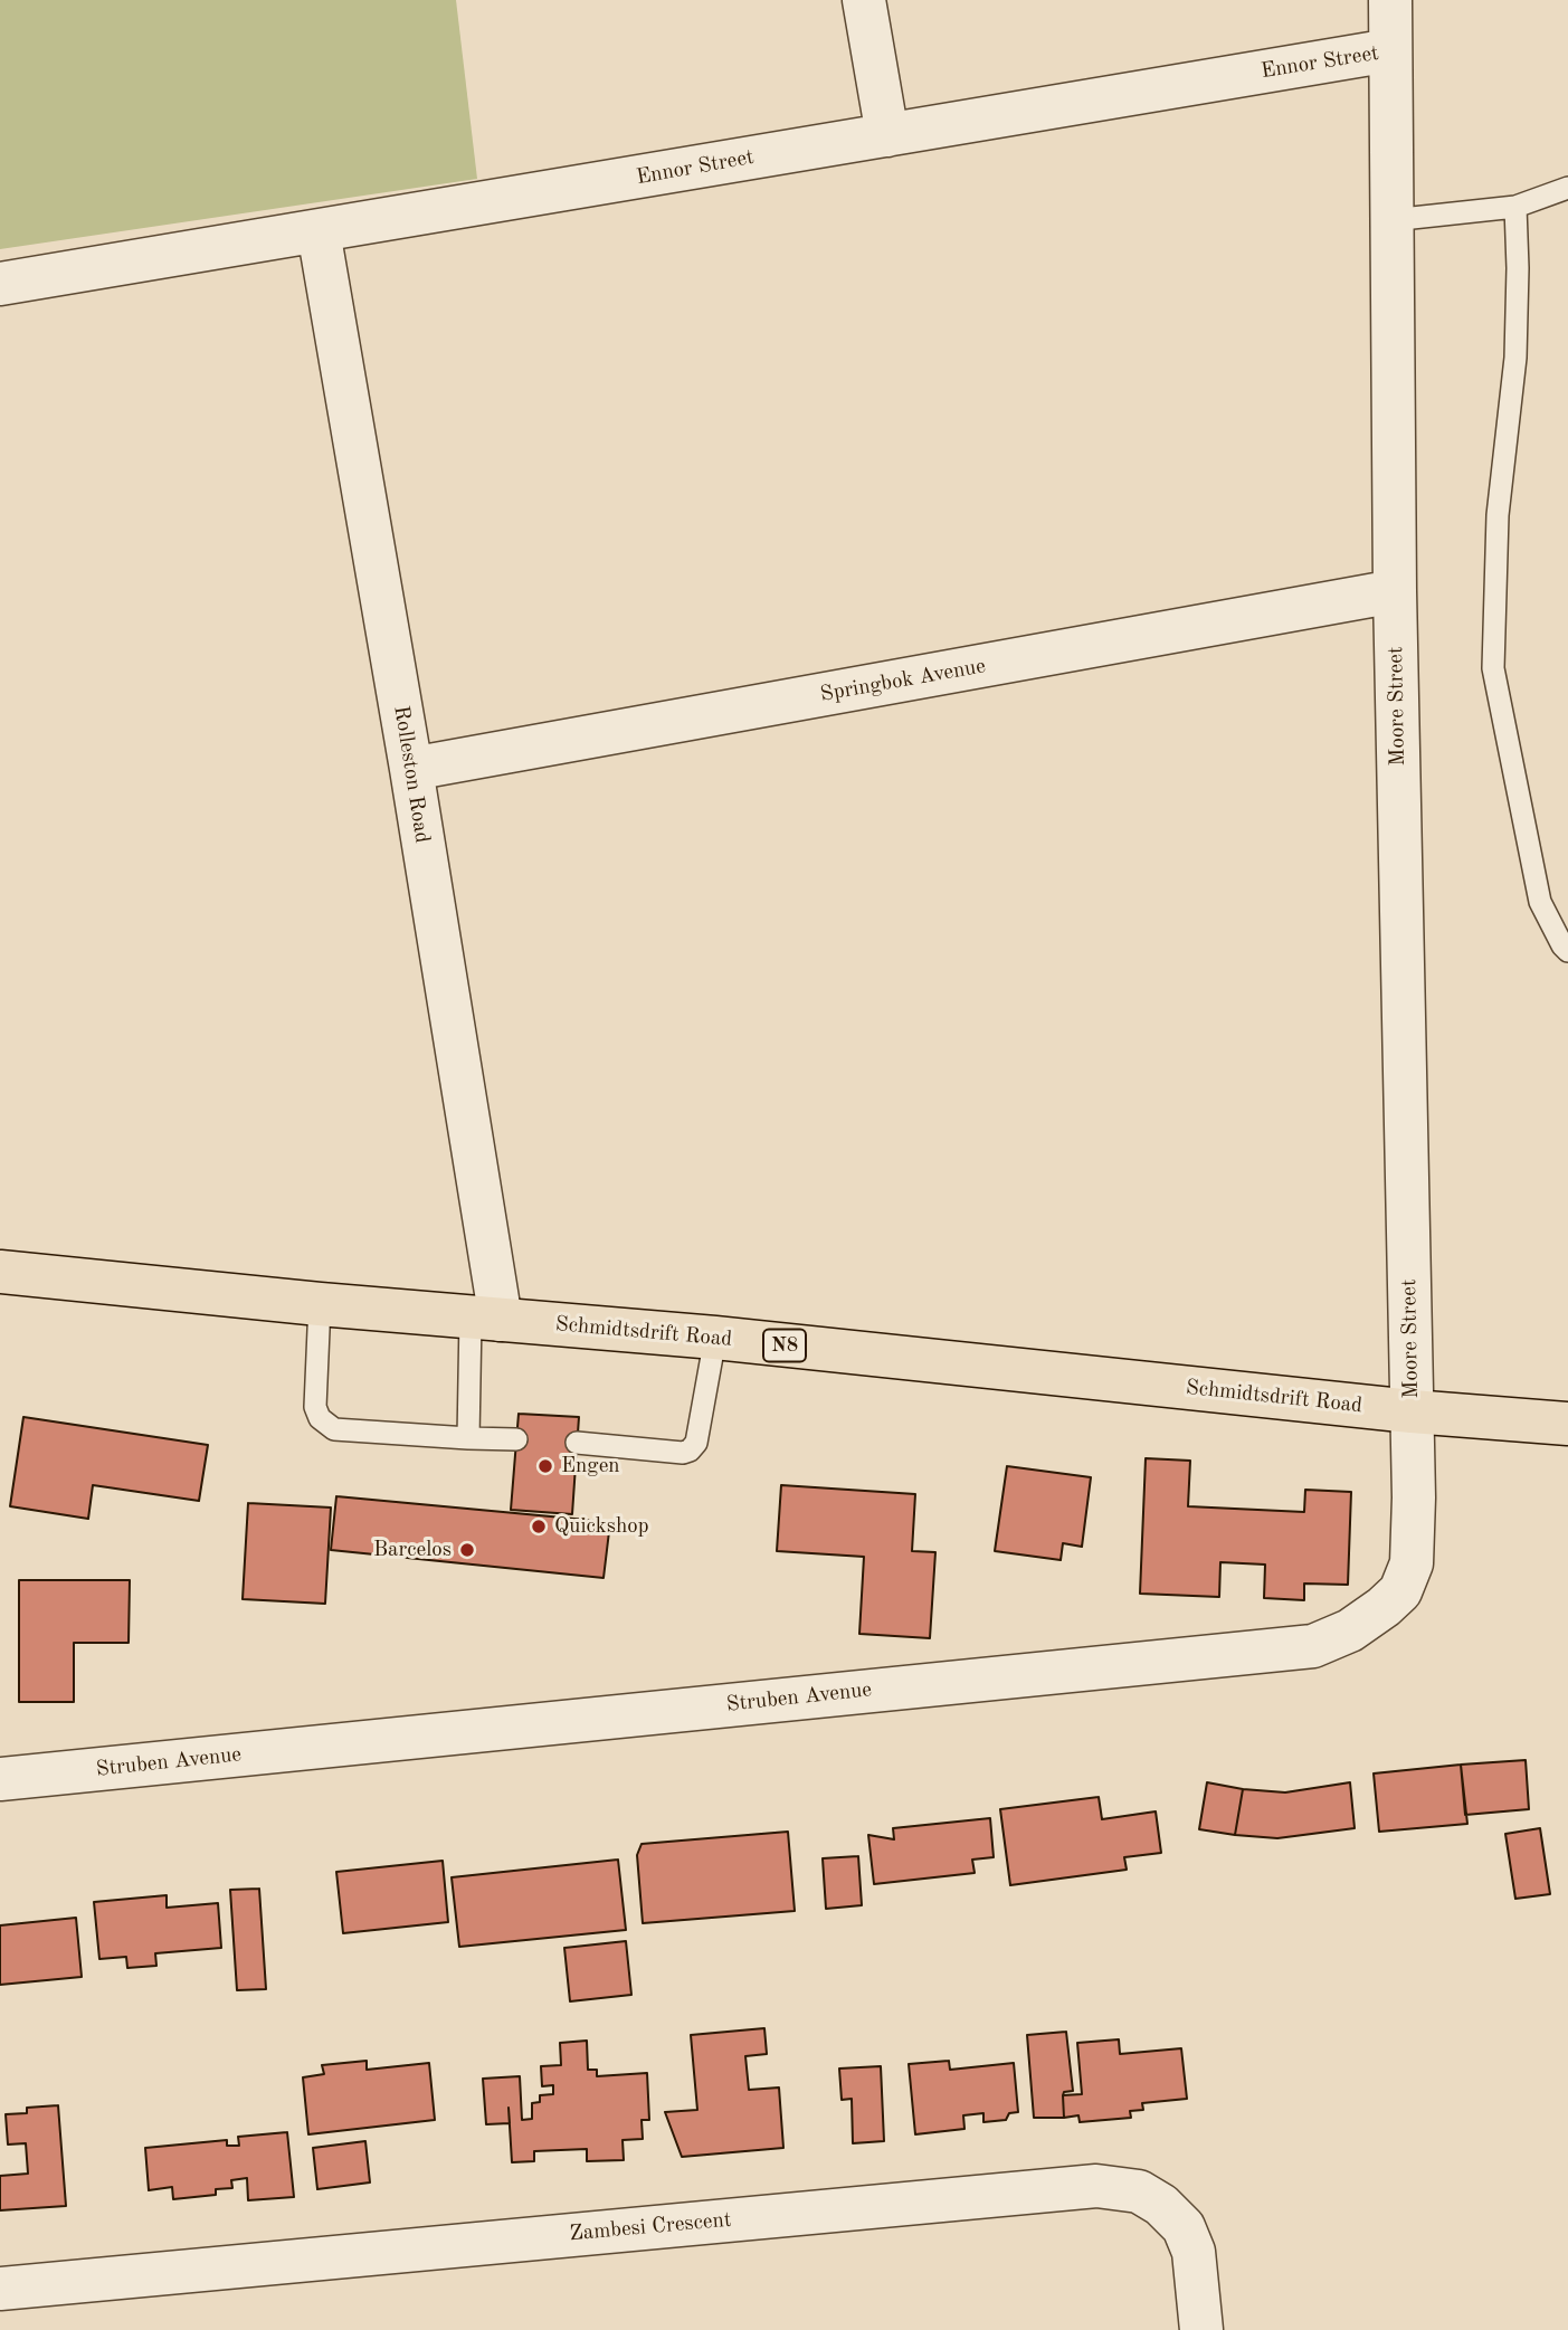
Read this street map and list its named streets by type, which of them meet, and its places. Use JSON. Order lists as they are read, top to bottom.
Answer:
{
  "streets": {
    "highway": ["Schmidtsdrift Road", "N8"],
    "street": [
      "Ennor Street",
      "Springbok Avenue",
      "Moore Street",
      "Rolleston Road",
      "Struben Avenue",
      "Zambesi Crescent"
    ]
  },
  "crossings": [
    ["Ennor Street", "Moore Street"],
    ["Ennor Street", "Rolleston Road"],
    ["Springbok Avenue", "Moore Street"],
    ["Springbok Avenue", "Rolleston Road"],
    ["Moore Street", "Schmidtsdrift Road"],
    ["Moore Street", "Struben Avenue"],
    ["Rolleston Road", "Schmidtsdrift Road"],
    ["Schmidtsdrift Road", "Struben Avenue"]
  ],
  "places": ["Engen", "Quickshop", "Barcelos"]
}
